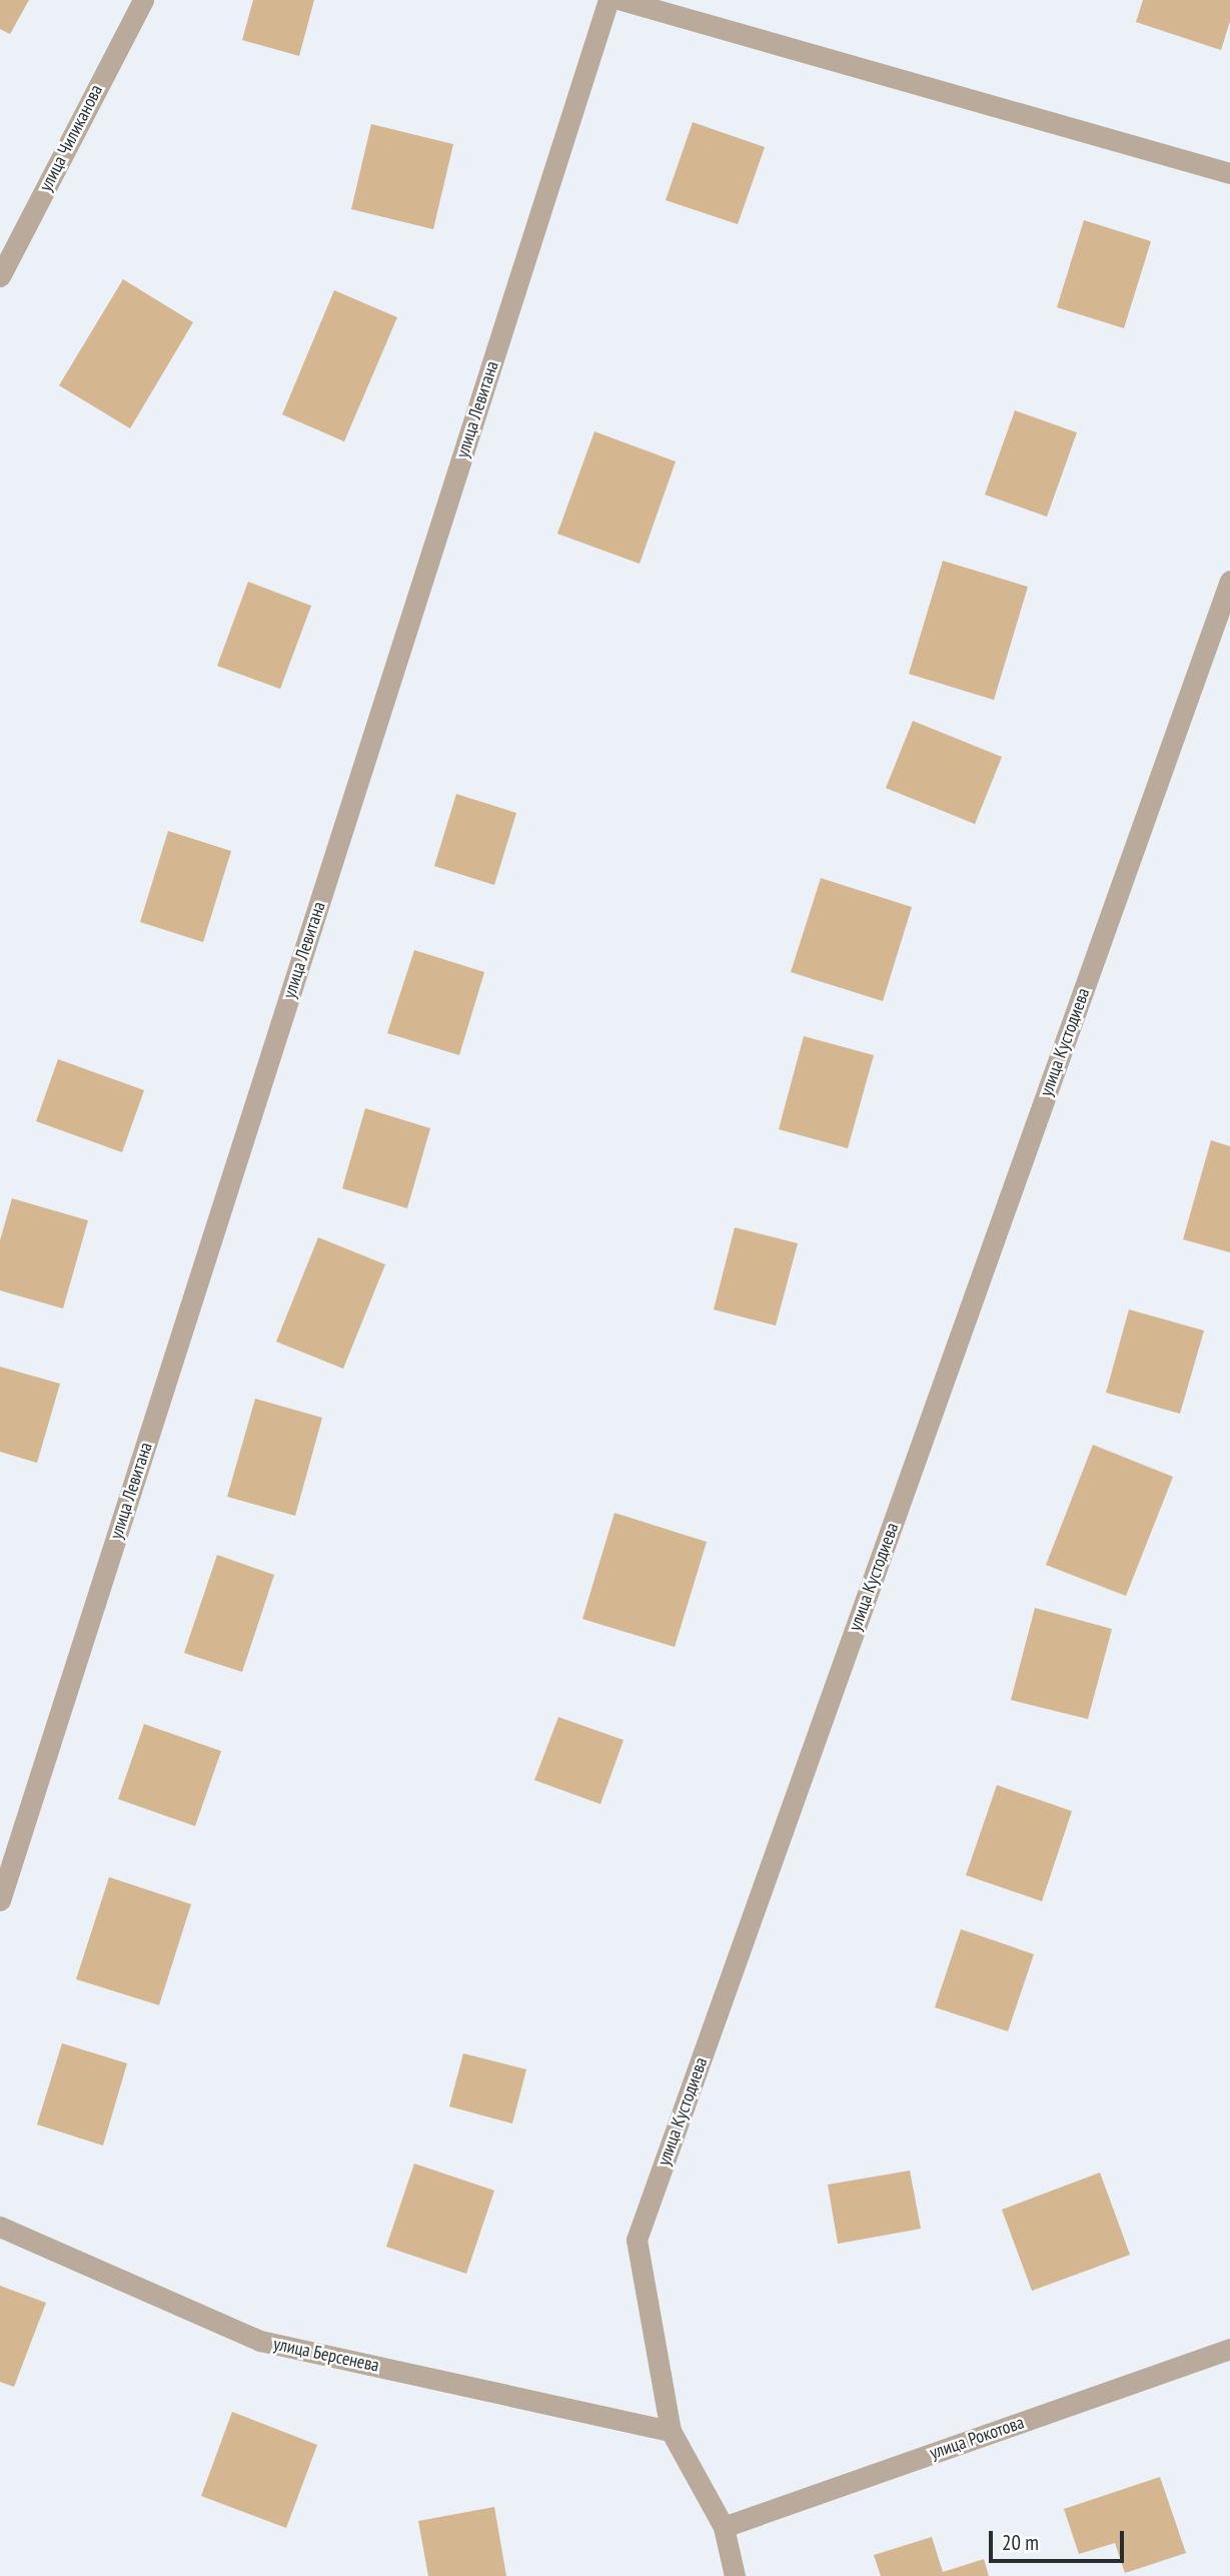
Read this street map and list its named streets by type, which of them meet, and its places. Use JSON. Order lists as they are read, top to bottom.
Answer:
{
  "streets": {
    "street": [
      "улица Чиликанова",
      "улица Левитана",
      "улица Кустодиева",
      "улица Берсенева",
      "улица Рокотова"
    ]
  },
  "crossings": [
    ["улица Кустодиева", "улица Берсенева"],
    ["улица Кустодиева", "улица Рокотова"]
  ],
  "scale_bar": "20 m"
}
